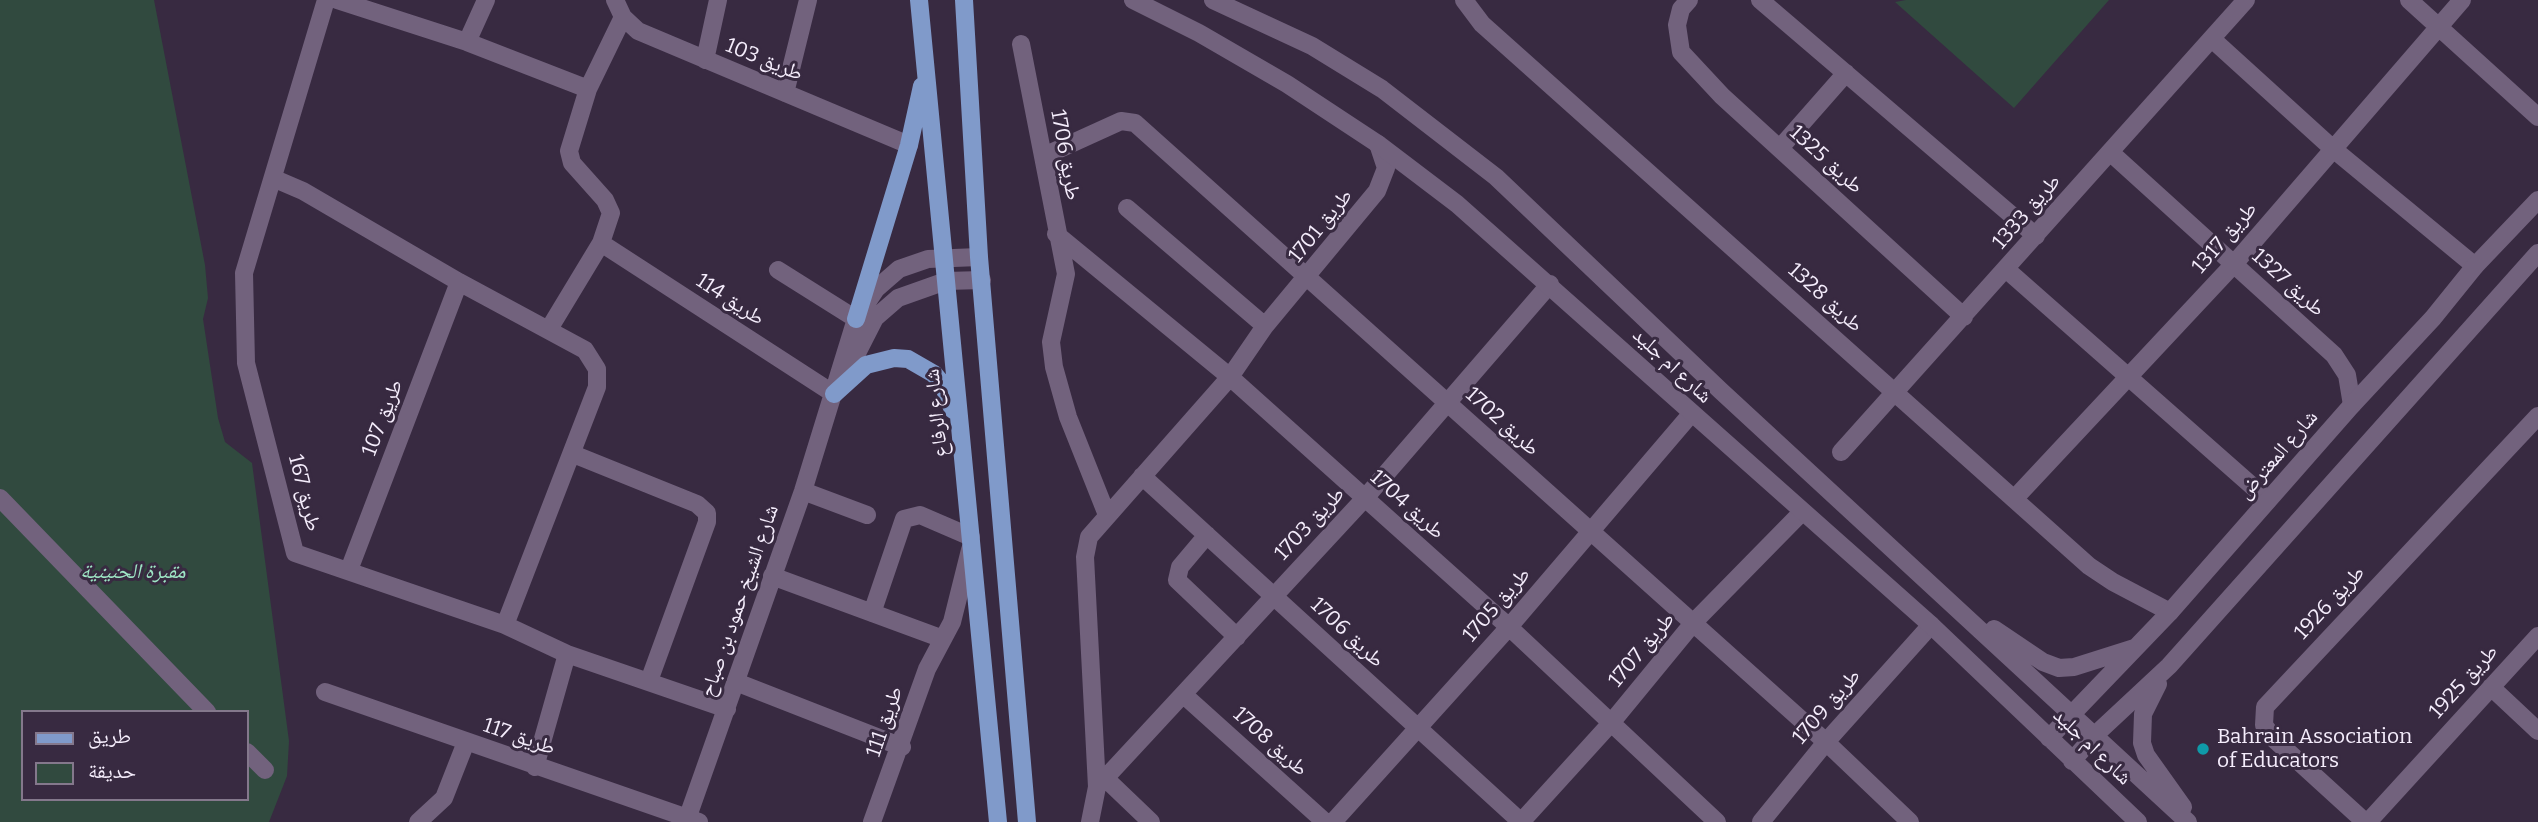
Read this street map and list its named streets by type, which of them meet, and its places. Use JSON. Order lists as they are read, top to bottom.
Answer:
{
  "streets": {
    "main road": ["شارع الرفاع"],
    "street": [
      "طريق 103",
      "طريق 1706",
      "طريق 1325",
      "طريق 1333",
      "طريق 1701",
      "طريق 1317",
      "طريق 1327",
      "طريق 1328",
      "طريق 114",
      "شارع ام جليد",
      "طريق 107",
      "طريق 1702",
      "شارع المعترض",
      "طريق 167",
      "طريق 1704",
      "طريق 1703",
      "شارع الشيخ حمود بن صباح",
      "طريق 1926",
      "طريق 1705",
      "طريق 1707",
      "طريق 1925",
      "طريق 1709",
      "طريق 111",
      "طريق 117",
      "طريق 1708"
    ]
  },
  "crossings": [
    ["طريق 1706", "طريق 1701"],
    ["طريق 1706", "طريق 1702"],
    ["طريق 1706", "طريق 1704"],
    ["طريق 1706", "طريق 1703"],
    ["طريق 1706", "طريق 1705"],
    ["طريق 1706", "طريق 1707"],
    ["طريق 1325", "طريق 1333"],
    ["طريق 1333", "طريق 1327"],
    ["طريق 1333", "طريق 1328"],
    ["طريق 1701", "شارع ام جليد"],
    ["طريق 1701", "طريق 1702"],
    ["طريق 1701", "طريق 1704"],
    ["طريق 1701", "طريق 1703"],
    ["طريق 1317", "طريق 1327"],
    ["طريق 1317", "طريق 1328"],
    ["طريق 1327", "شارع المعترض"],
    ["طريق 1328", "شارع المعترض"],
    ["طريق 114", "شارع الشيخ حمود بن صباح"],
    ["شارع ام جليد", "شارع المعترض"],
    ["شارع ام جليد", "طريق 1703"],
    ["شارع ام جليد", "طريق 1705"],
    ["شارع ام جليد", "طريق 1707"],
    ["شارع ام جليد", "طريق 1709"],
    ["شارع الرفاع", "شارع الشيخ حمود بن صباح"],
    ["شارع الرفاع", "طريق 111"],
    ["طريق 107", "طريق 167"],
    ["طريق 1702", "طريق 1703"],
    ["طريق 1702", "طريق 1705"],
    ["طريق 1702", "طريق 1707"],
    ["طريق 1702", "طريق 1709"],
    ["طريق 167", "شارع الشيخ حمود بن صباح"],
    ["طريق 1704", "طريق 1703"],
    ["طريق 1704", "طريق 1705"],
    ["طريق 1704", "طريق 1707"],
    ["طريق 1703", "طريق 1708"],
    ["شارع الشيخ حمود بن صباح", "طريق 117"],
    ["طريق 1926", "طريق 1925"]
  ],
  "parks": ["مقبرة الحنينية"],
  "places": ["Bahrain Association of Educators"],
  "legend": ["طريق", "حديقة"]
}
